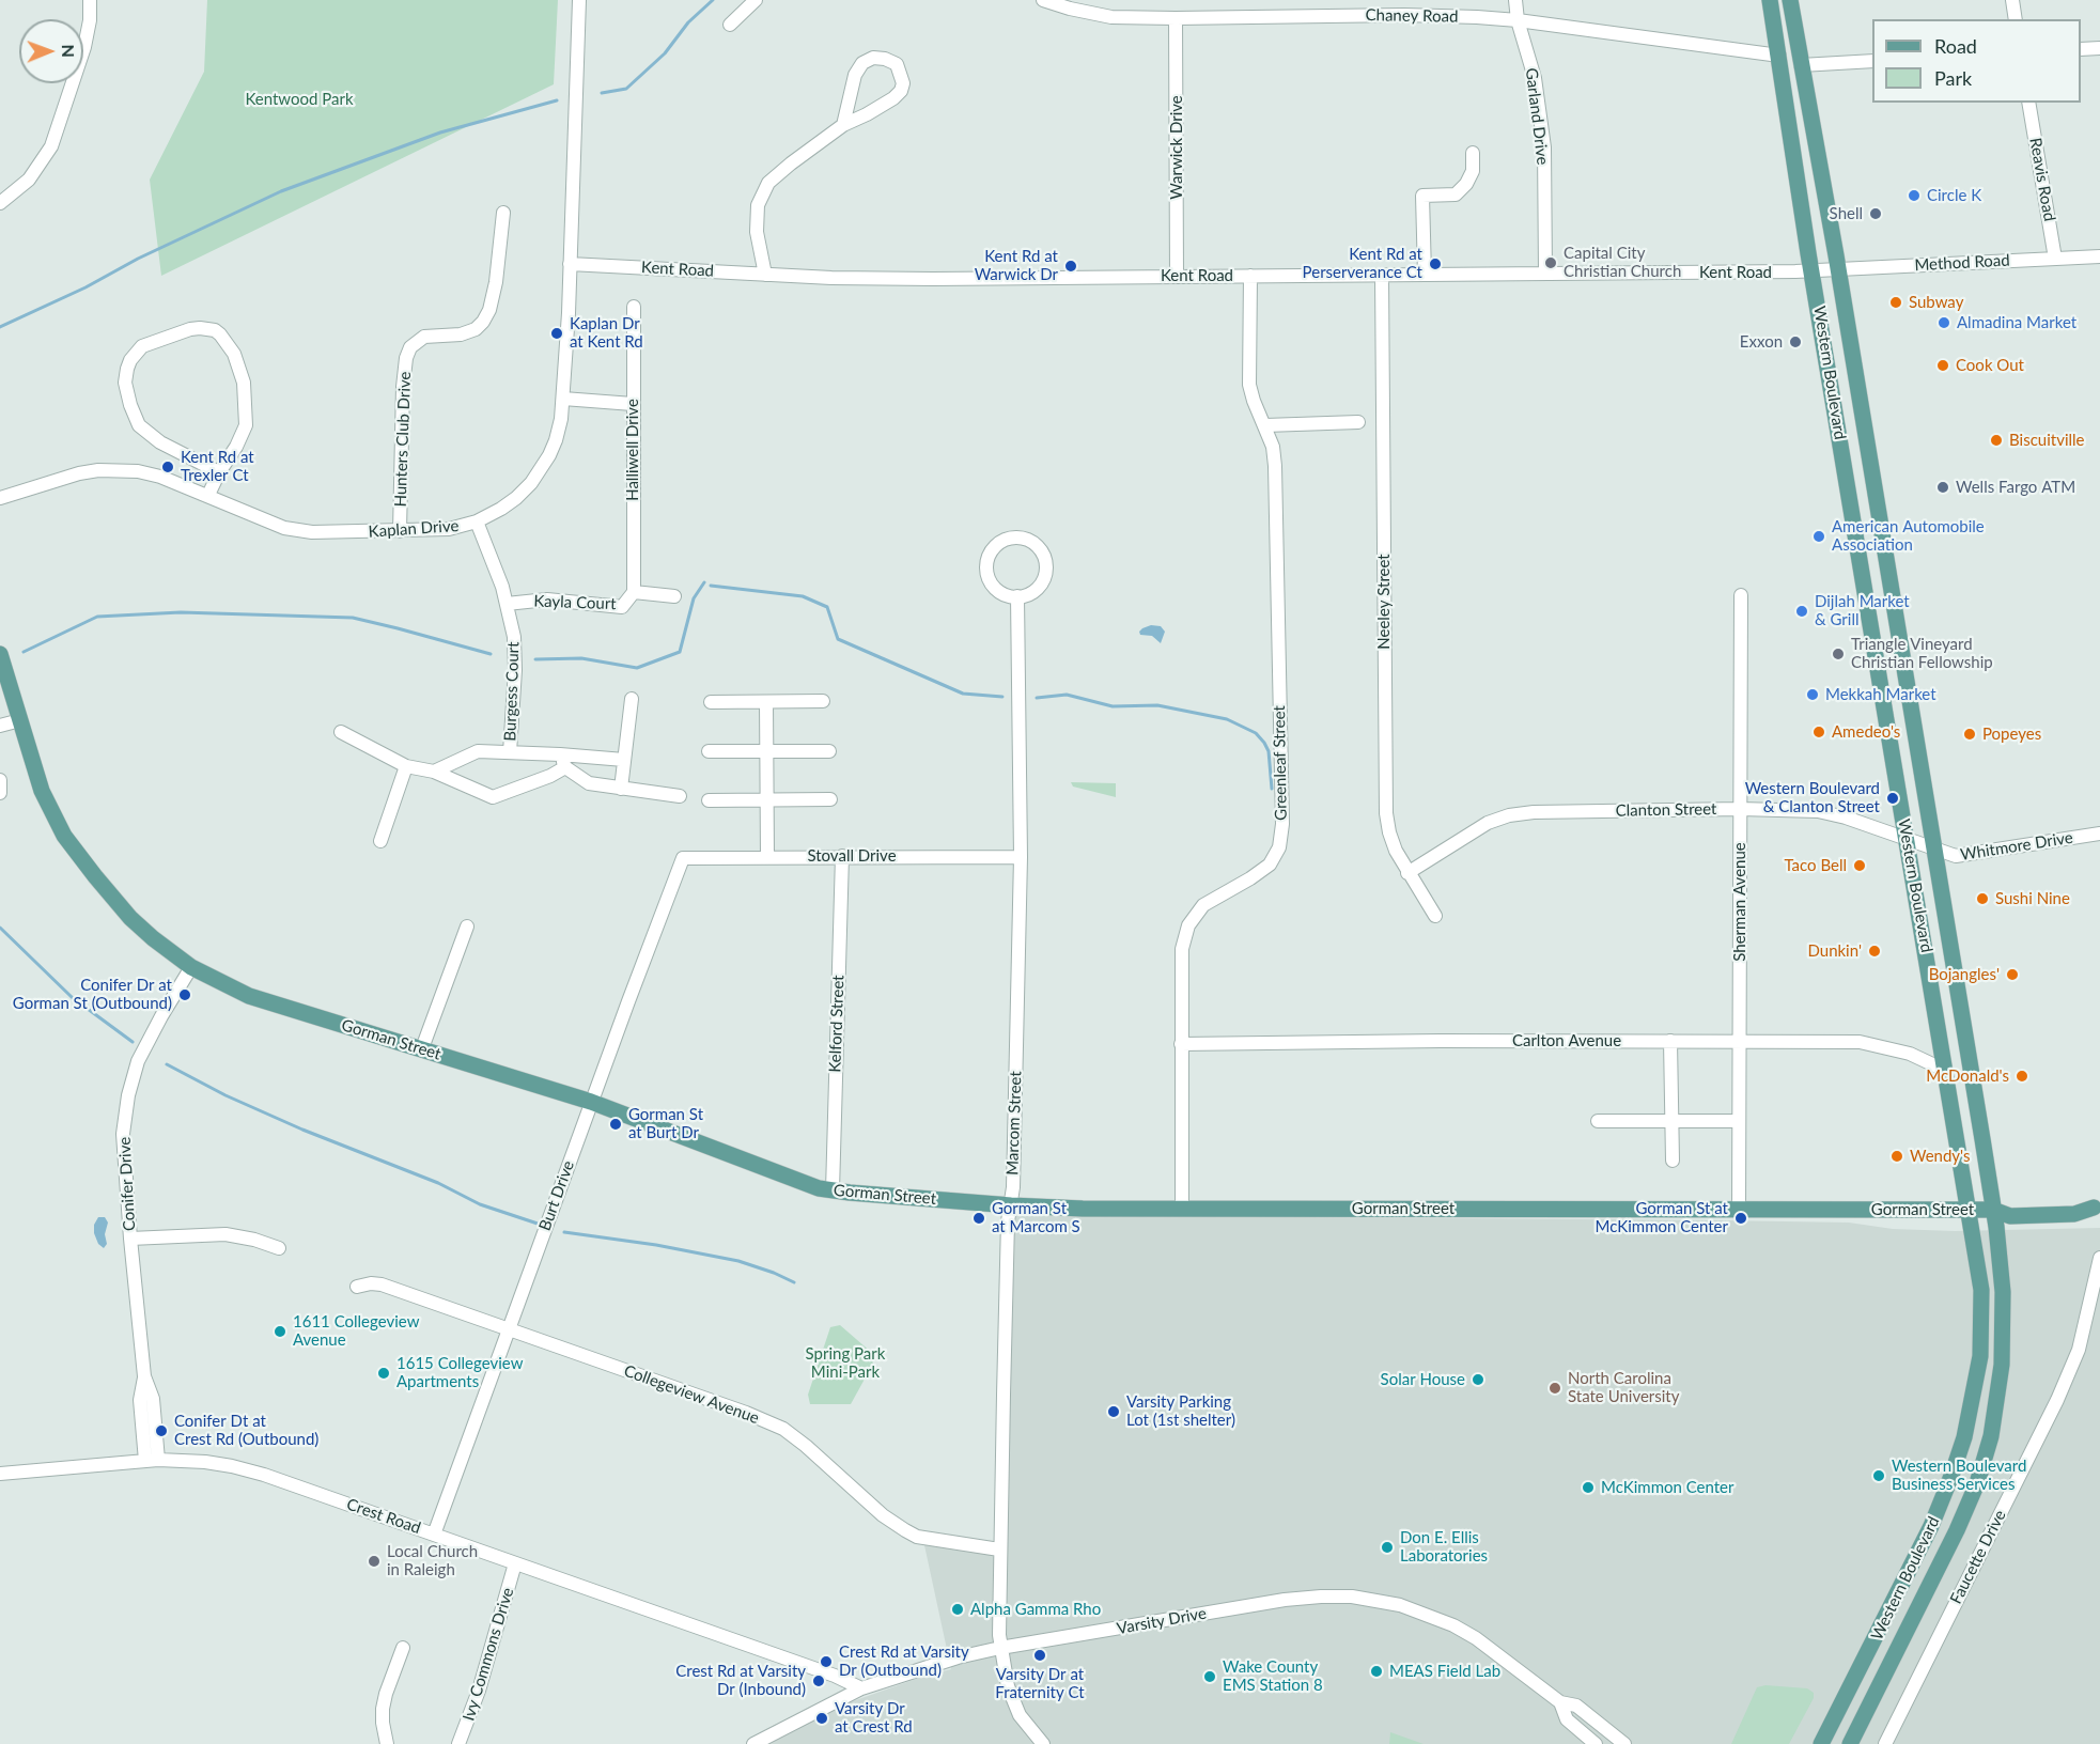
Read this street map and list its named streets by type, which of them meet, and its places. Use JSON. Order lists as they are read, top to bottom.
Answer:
{
  "streets": {
    "main road": ["Western Boulevard", "Gorman Street"],
    "street": [
      "Chaney Road",
      "Garland Drive",
      "Warwick Drive",
      "Reavis Road",
      "Method Road",
      "Kent Road",
      "Hunters Club Drive",
      "Halliwell Drive",
      "Kaplan Drive",
      "Neeley Street",
      "Kayla Court",
      "Burgess Court",
      "Greenleaf Street",
      "Clanton Street",
      "Whitmore Drive",
      "Stovall Drive",
      "Sherman Avenue",
      "Kelford Street",
      "Carlton Avenue",
      "Marcom Street",
      "Conifer Drive",
      "Burt Drive",
      "Collegeview Avenue",
      "Crest Road",
      "Faucette Drive",
      "Varsity Drive",
      "Ivy Commons Drive"
    ]
  },
  "crossings": [
    ["Chaney Road", "Garland Drive"],
    ["Chaney Road", "Warwick Drive"],
    ["Chaney Road", "Western Boulevard"],
    ["Garland Drive", "Kent Road"],
    ["Warwick Drive", "Kent Road"],
    ["Reavis Road", "Method Road"],
    ["Method Road", "Kent Road"],
    ["Method Road", "Western Boulevard"],
    ["Kent Road", "Western Boulevard"],
    ["Kent Road", "Kaplan Drive"],
    ["Kent Road", "Neeley Street"],
    ["Kent Road", "Greenleaf Street"],
    ["Western Boulevard", "Clanton Street"],
    ["Western Boulevard", "Whitmore Drive"],
    ["Western Boulevard", "Gorman Street"],
    ["Western Boulevard", "Carlton Avenue"],
    ["Hunters Club Drive", "Kaplan Drive"],
    ["Halliwell Drive", "Kayla Court"],
    ["Kaplan Drive", "Burgess Court"],
    ["Neeley Street", "Clanton Street"],
    ["Kayla Court", "Burgess Court"],
    ["Greenleaf Street", "Gorman Street"],
    ["Greenleaf Street", "Carlton Avenue"],
    ["Clanton Street", "Whitmore Drive"],
    ["Clanton Street", "Sherman Avenue"],
    ["Stovall Drive", "Kelford Street"],
    ["Stovall Drive", "Marcom Street"],
    ["Stovall Drive", "Burt Drive"],
    ["Sherman Avenue", "Gorman Street"],
    ["Sherman Avenue", "Carlton Avenue"],
    ["Kelford Street", "Gorman Street"],
    ["Gorman Street", "Marcom Street"],
    ["Gorman Street", "Conifer Drive"],
    ["Gorman Street", "Burt Drive"],
    ["Marcom Street", "Collegeview Avenue"],
    ["Marcom Street", "Varsity Drive"],
    ["Conifer Drive", "Crest Road"],
    ["Burt Drive", "Collegeview Avenue"],
    ["Burt Drive", "Crest Road"],
    ["Crest Road", "Varsity Drive"],
    ["Crest Road", "Ivy Commons Drive"]
  ],
  "parks": ["Kentwood Park", "Spring Park Mini-Park"],
  "places": [
    "Circle K",
    "Shell",
    "Capital City Christian Church",
    "Kent Rd at Perserverance Ct",
    "Kent Rd at Warwick Dr",
    "Subway",
    "Almadina Market",
    "Kaplan Dr at Kent Rd",
    "Exxon",
    "Cook Out",
    "Biscuitville",
    "Kent Rd at Trexler Ct",
    "Wells Fargo ATM",
    "American Automobile Association",
    "Dijlah Market & Grill",
    "Triangle Vineyard Christian Fellowship",
    "Mekkah Market",
    "Amedeo's",
    "Popeyes",
    "Western Boulevard & Clanton Street",
    "Taco Bell",
    "Sushi Nine",
    "Dunkin'",
    "Bojangles'",
    "Conifer Dr at Gorman St (Outbound)",
    "McDonald's",
    "Gorman St at Burt Dr",
    "Wendy's",
    "Gorman St at Marcom S",
    "Gorman St at McKimmon Center",
    "1611 Collegeview Avenue",
    "1615 Collegeview Apartments",
    "Solar House",
    "North Carolina State University",
    "Varsity Parking Lot (1st shelter)",
    "Conifer Dt at Crest Rd (Outbound)",
    "Western Boulevard Business Services",
    "McKimmon Center",
    "Don E. Ellis Laboratories",
    "Local Church in Raleigh",
    "Alpha Gamma Rho",
    "Varsity Dr at Fraternity Ct",
    "Crest Rd at Varsity Dr (Outbound)",
    "MEAS Field Lab",
    "Wake County EMS Station 8",
    "Crest Rd at Varsity Dr (Inbound)",
    "Varsity Dr at Crest Rd"
  ],
  "legend": ["Road", "Park"],
  "north": "right"
}
